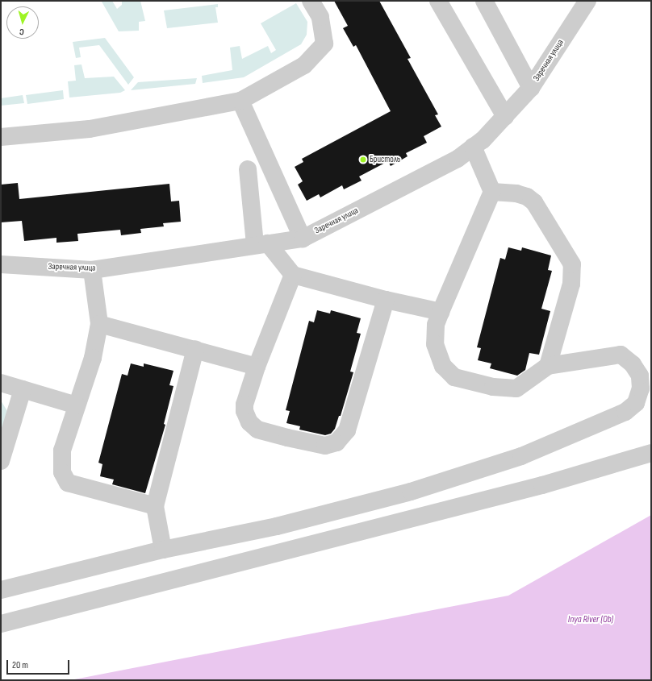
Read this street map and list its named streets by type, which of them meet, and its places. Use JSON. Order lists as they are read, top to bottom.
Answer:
{
  "streets": {
    "street": ["Заречная улица"]
  },
  "water": ["Inya River (Ob)"],
  "places": ["Бристоль"],
  "scale_bar": "20 m",
  "north": "bottom"
}
